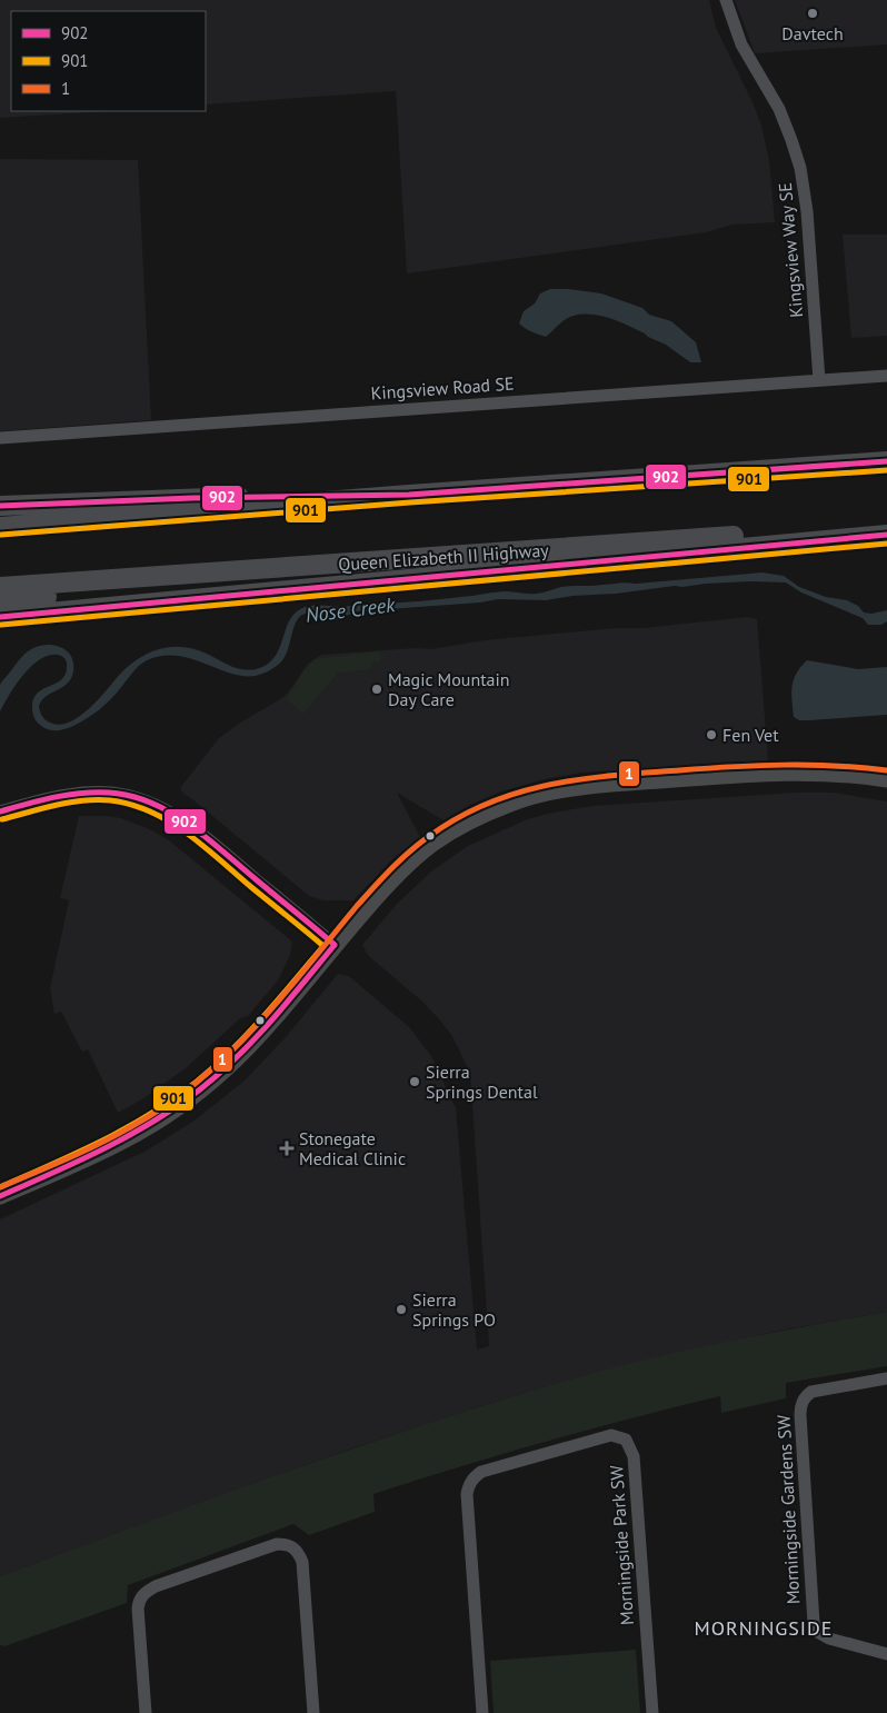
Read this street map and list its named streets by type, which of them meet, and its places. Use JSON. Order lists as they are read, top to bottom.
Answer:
{
  "streets": {
    "highway": ["Queen Elizabeth II Highway"],
    "street": [
      "Kingsview Way SE",
      "Kingsview Road SE",
      "Morningside Gardens SW",
      "Morningside Park SW"
    ]
  },
  "crossings": [
    ["Kingsview Way SE", "Kingsview Road SE"]
  ],
  "districts": ["MORNINGSIDE"],
  "water": ["Nose Creek"],
  "places": {
    "other": [
      "Davtech",
      "Magic Mountain Day Care",
      "Fen Vet",
      "Sierra Springs Dental",
      "Sierra Springs PO"
    ],
    "health": ["Stonegate Medical Clinic"]
  },
  "lines": ["transit line 902", "transit line 901", "transit line 1"],
  "legend": ["902", "901", "1"]
}
